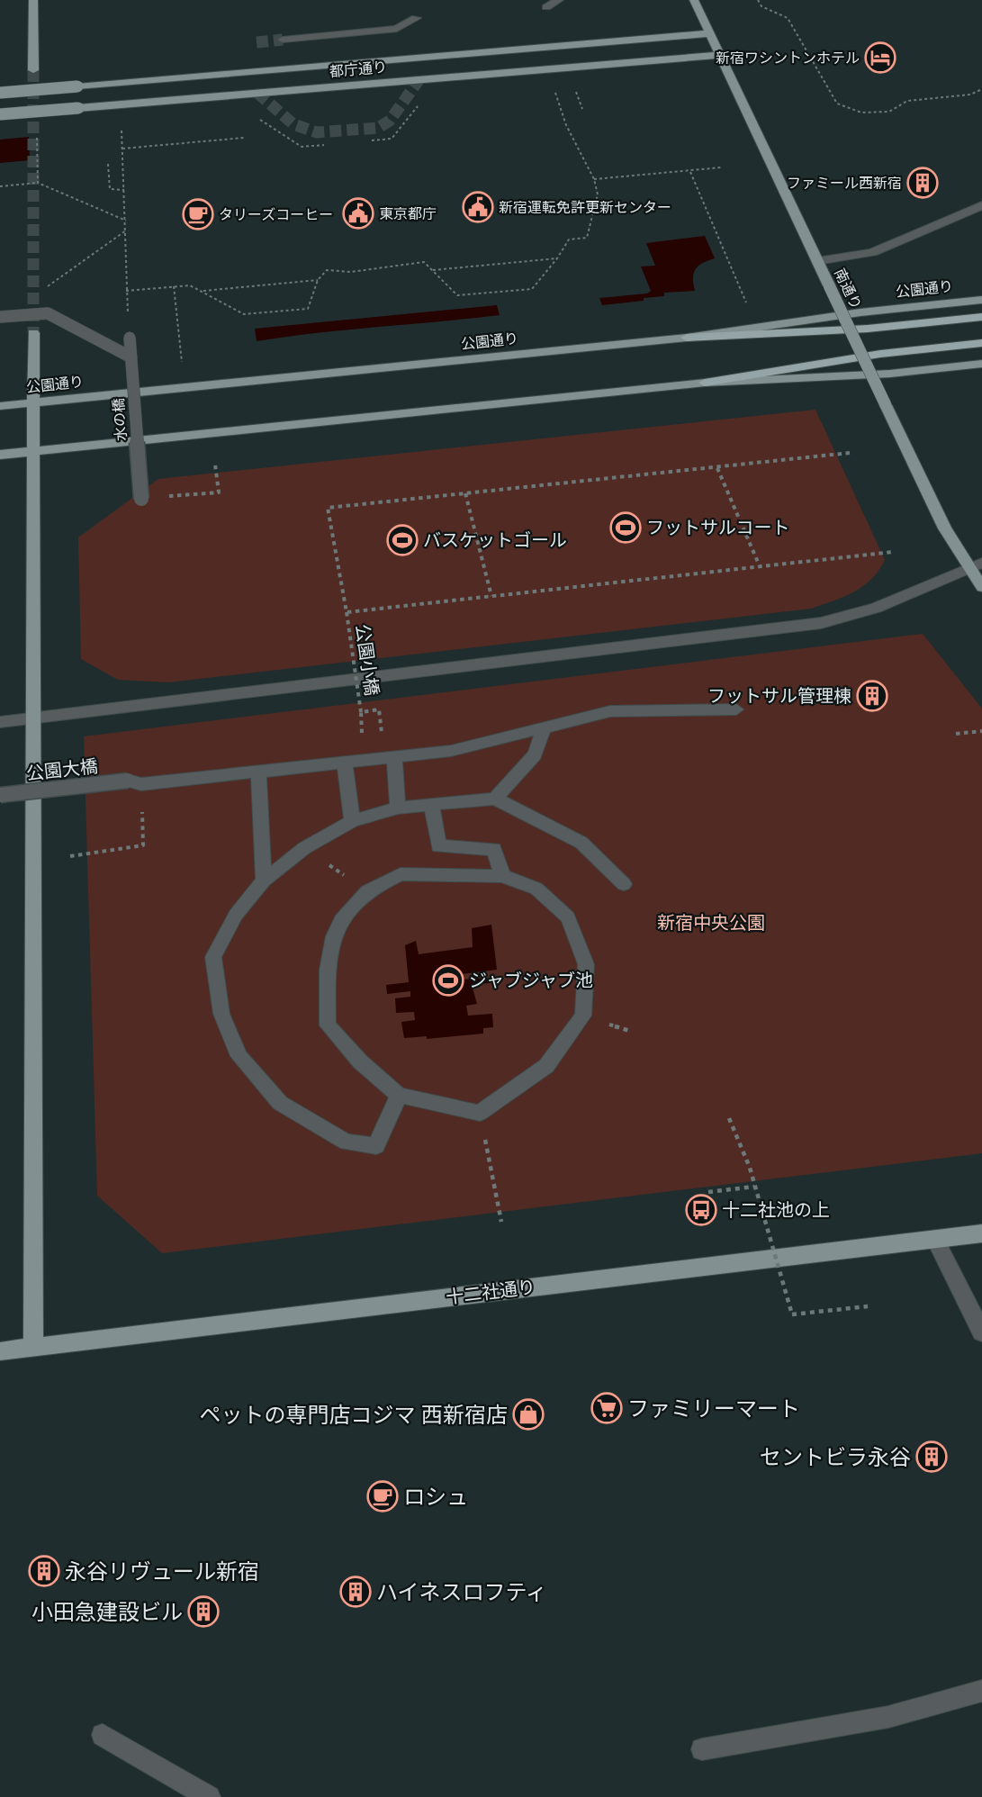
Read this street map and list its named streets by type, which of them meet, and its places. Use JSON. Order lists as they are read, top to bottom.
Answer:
{
  "streets": {
    "main road": [
      "都庁通り",
      "南通り",
      "公園通り",
      "十二社通り"
    ],
    "street": ["水の橋", "公園大橋"],
    "path": ["公園小橋"]
  },
  "crossings": [
    ["都庁通り", "南通り"]
  ],
  "parks": ["新宿中央公園"],
  "places": {
    "hotel": ["新宿ワシントンホテル"],
    "building": [
      "ファミール西新宿",
      "フットサル管理棟",
      "セントビラ永谷",
      "永谷リヴュール新宿",
      "ハイネスロフティ",
      "小田急建設ビル"
    ],
    "public building": ["新宿運転免許更新センター", "東京都庁"],
    "cafe": ["タリーズコーヒー", "ロシュ"],
    "sports": ["フットサルコート", "バスケットゴール", "ジャブジャブ池"],
    "bus stop": ["十二社池の上"],
    "supermarket": ["ファミリーマート"],
    "shop": ["ペットの専門店コジマ 西新宿店"]
  }
}
